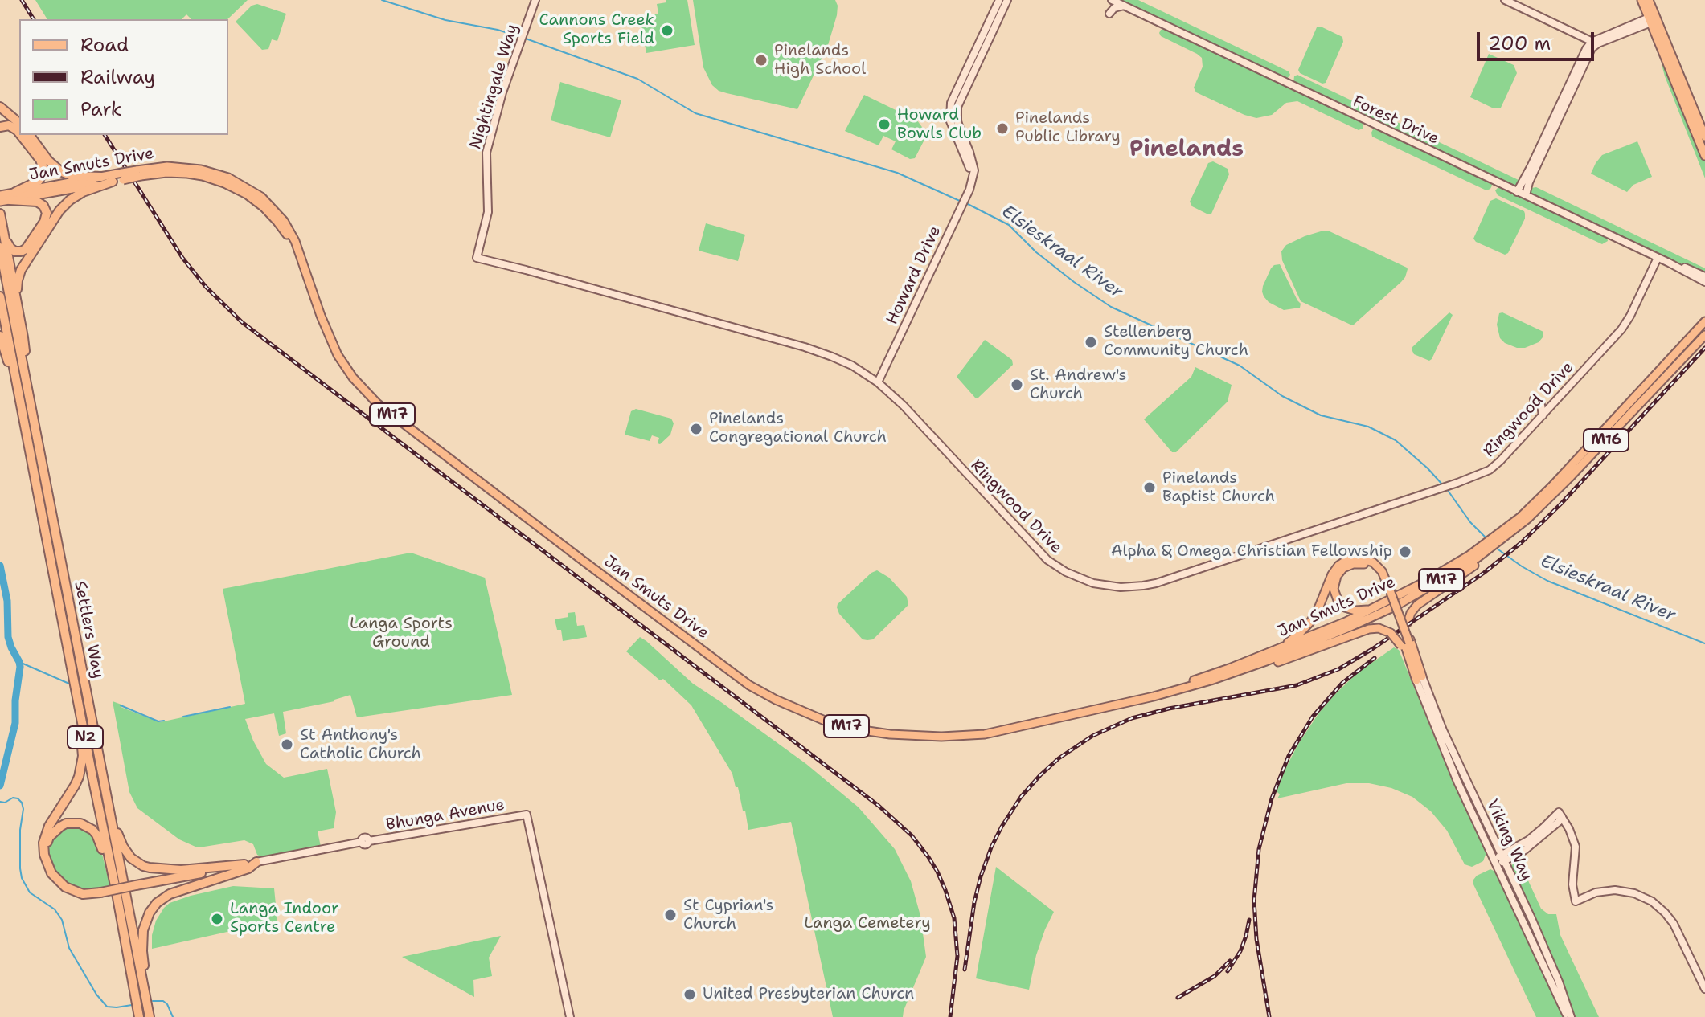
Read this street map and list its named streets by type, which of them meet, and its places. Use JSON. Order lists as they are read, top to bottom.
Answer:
{
  "streets": {
    "highway": ["Settlers Way", "N2"],
    "main road": ["Jan Smuts Drive", "M17", "M16"],
    "street": [
      "Nightingale Way",
      "Forest Drive",
      "Howard Drive",
      "Ringwood Drive",
      "Bhunga Avenue",
      "Viking Way"
    ]
  },
  "crossings": [
    ["Nightingale Way", "Ringwood Drive"],
    ["Forest Drive", "Ringwood Drive"],
    ["Howard Drive", "Ringwood Drive"]
  ],
  "districts": ["Pinelands"],
  "water": ["Elsieskraal River"],
  "parks": ["Langa Sports Ground", "Langa Cemetery"],
  "places": [
    "Cannons Creek Sports Field",
    "Pinelands High School",
    "Howard Bowls Club",
    "Pinelands Public Library",
    "Stellenberg Community Church",
    "St. Andrew's Church",
    "Pinelands Congregational Church",
    "Pinelands Baptist Church",
    "Alpha & Omega Christian Fellowship",
    "St Anthony's Catholic Church",
    "St Cyprian's Church",
    "Langa Indoor Sports Centre",
    "United Presbyterian Churcn"
  ],
  "legend": ["Road", "Railway", "Park"],
  "scale_bar": "200 m"
}
